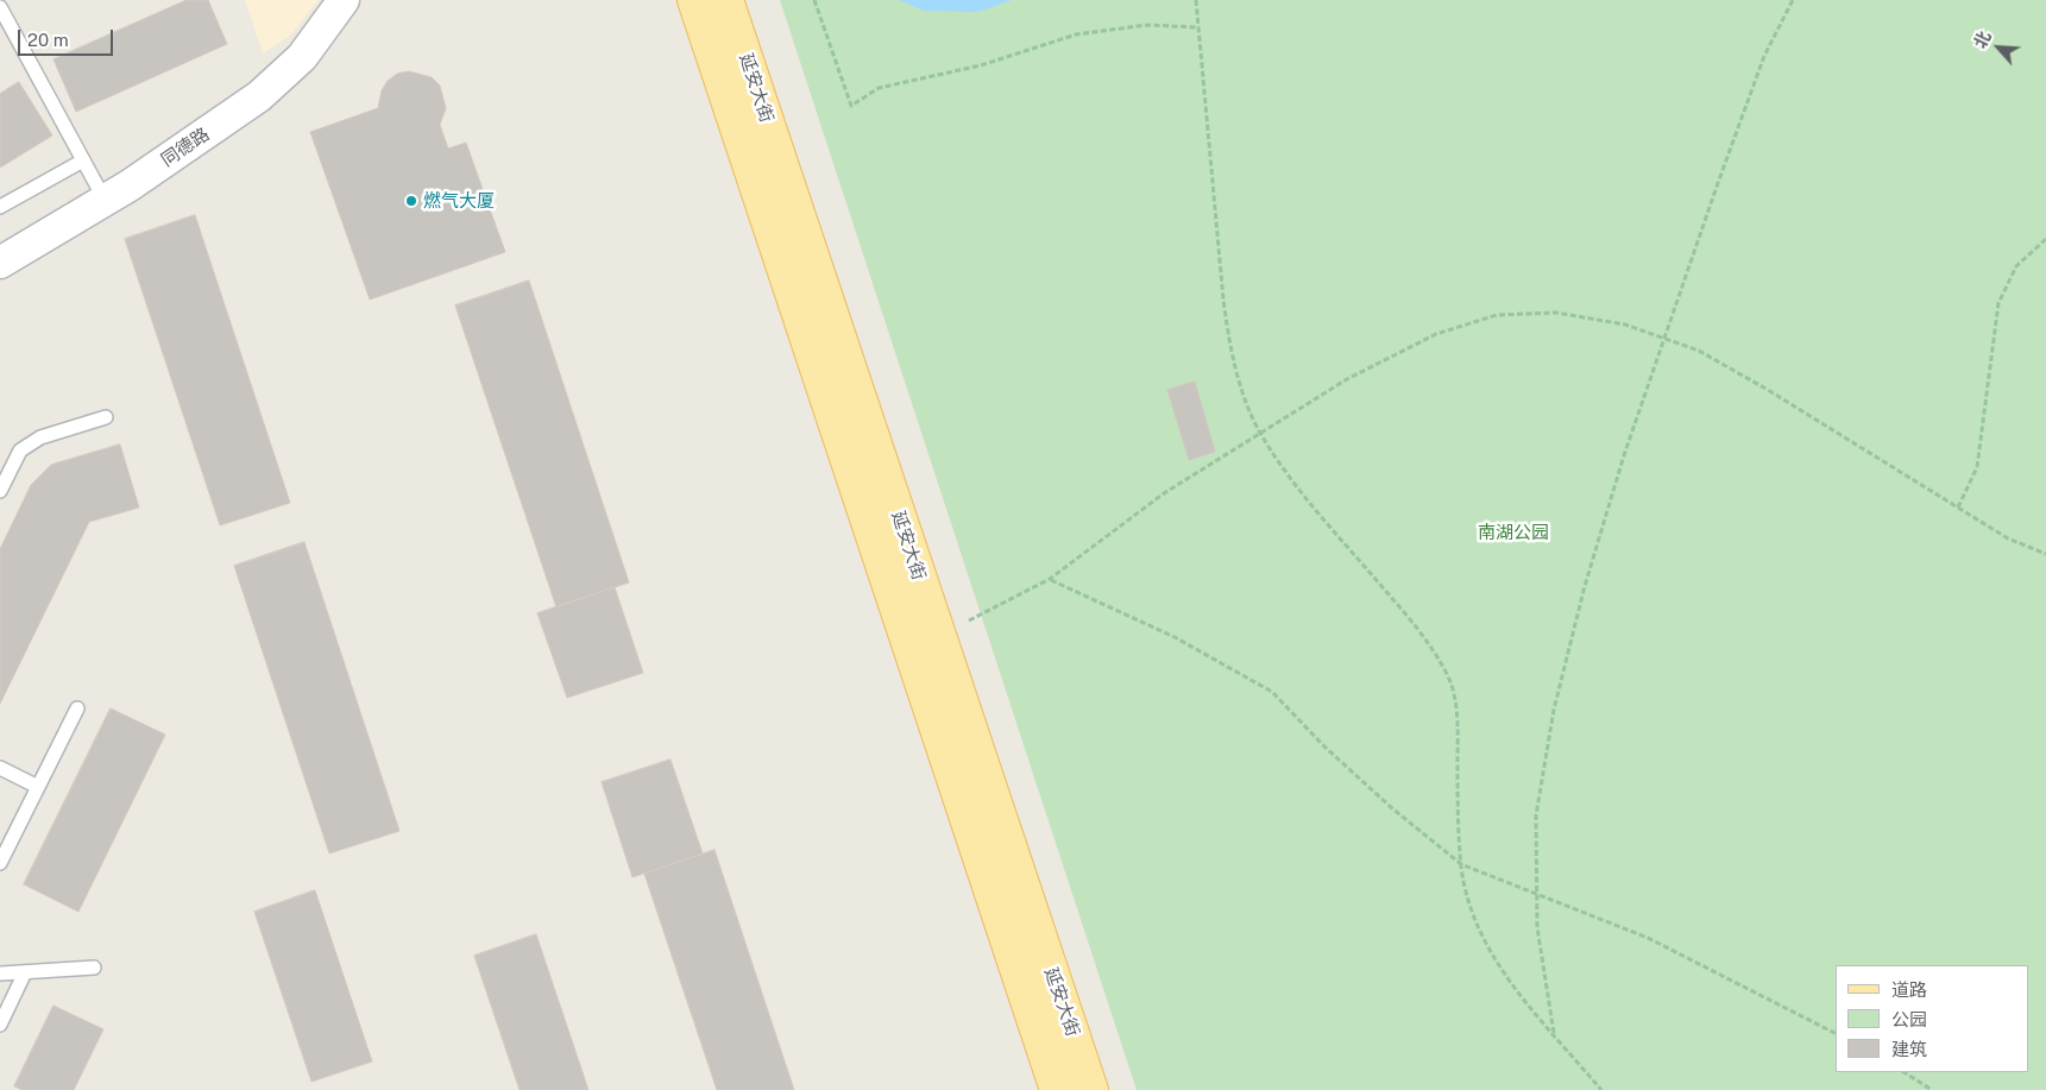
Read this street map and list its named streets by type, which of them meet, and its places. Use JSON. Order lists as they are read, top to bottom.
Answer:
{
  "streets": {
    "main road": ["延安大街"],
    "street": ["同德路"]
  },
  "parks": ["南湖公园"],
  "places": ["燃气大厦"],
  "legend": ["道路", "公园", "建筑"],
  "scale_bar": "20 m",
  "north": "top left"
}
